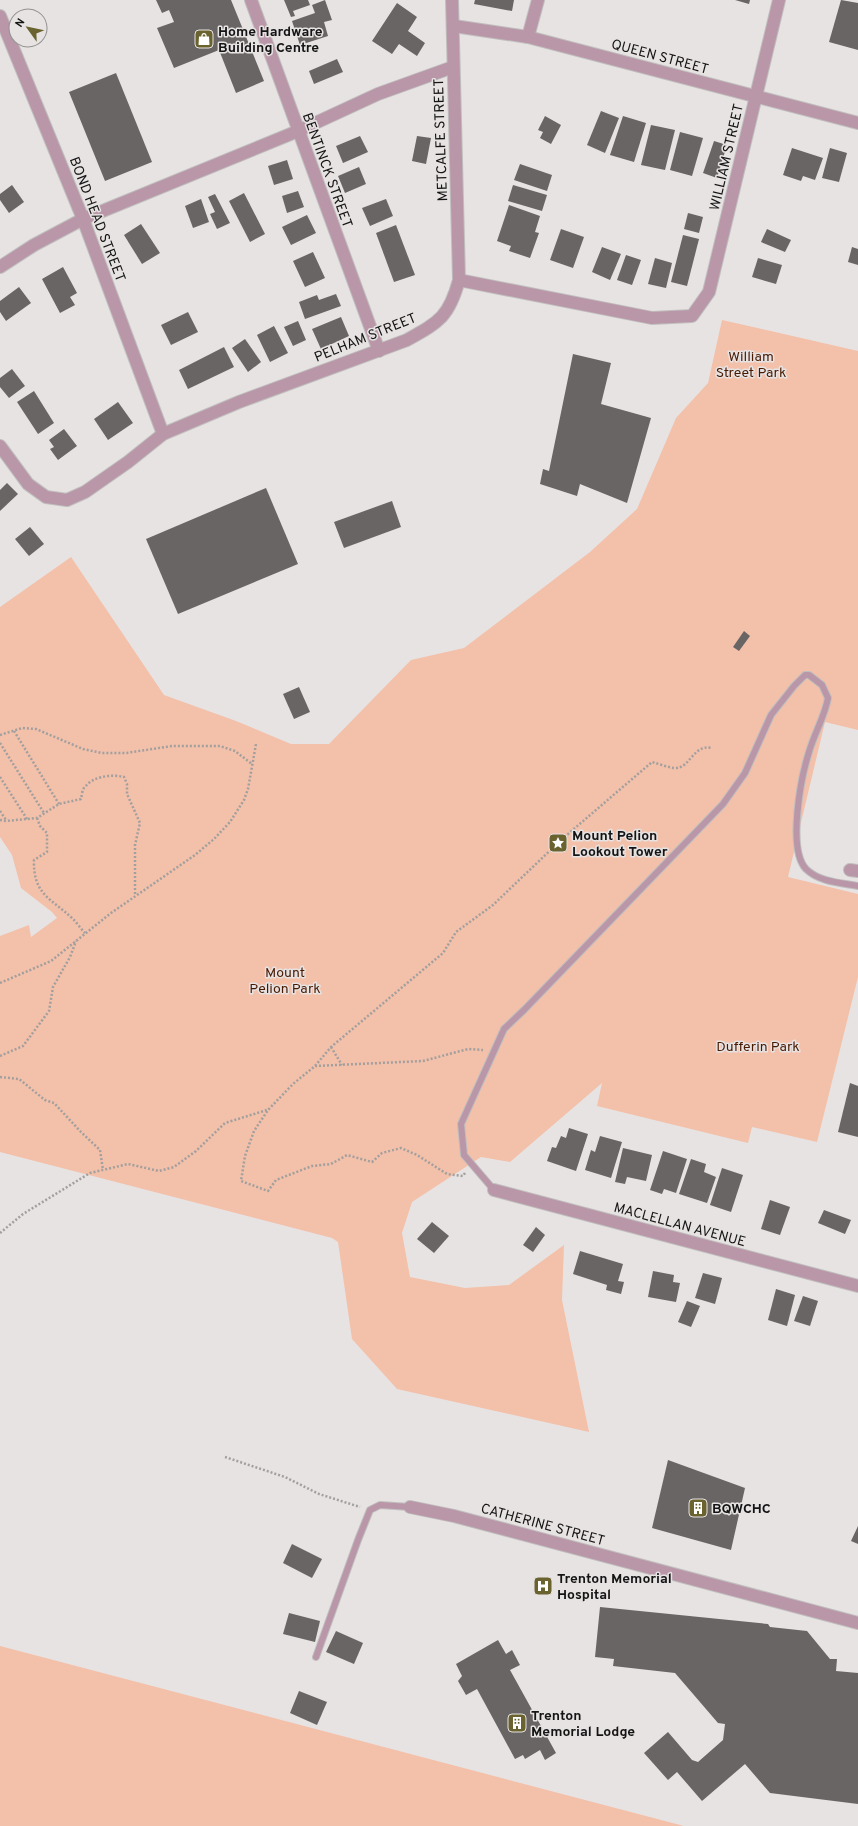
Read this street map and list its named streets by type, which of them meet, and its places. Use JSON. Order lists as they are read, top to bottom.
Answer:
{
  "streets": {
    "street": [
      "QUEEN STREET",
      "METCALFE STREET",
      "WILLIAM STREET",
      "BENTINCK STREET",
      "BOND HEAD STREET",
      "PELHAM STREET",
      "MACLELLAN AVENUE",
      "CATHERINE STREET"
    ]
  },
  "crossings": [
    ["QUEEN STREET", "METCALFE STREET"],
    ["QUEEN STREET", "WILLIAM STREET"],
    ["METCALFE STREET", "WILLIAM STREET"],
    ["METCALFE STREET", "PELHAM STREET"],
    ["WILLIAM STREET", "PELHAM STREET"],
    ["BENTINCK STREET", "PELHAM STREET"],
    ["BOND HEAD STREET", "PELHAM STREET"]
  ],
  "parks": ["William Street Park", "Mount Pelion Park", "Dufferin Park"],
  "places": {
    "shop": ["Home Hardware Building Centre"],
    "place": ["Mount Pelion Lookout Tower"],
    "building": ["BQWCHC", "Trenton Memorial Lodge"],
    "hospital": ["Trenton Memorial Hospital"]
  },
  "north": "top left"
}
